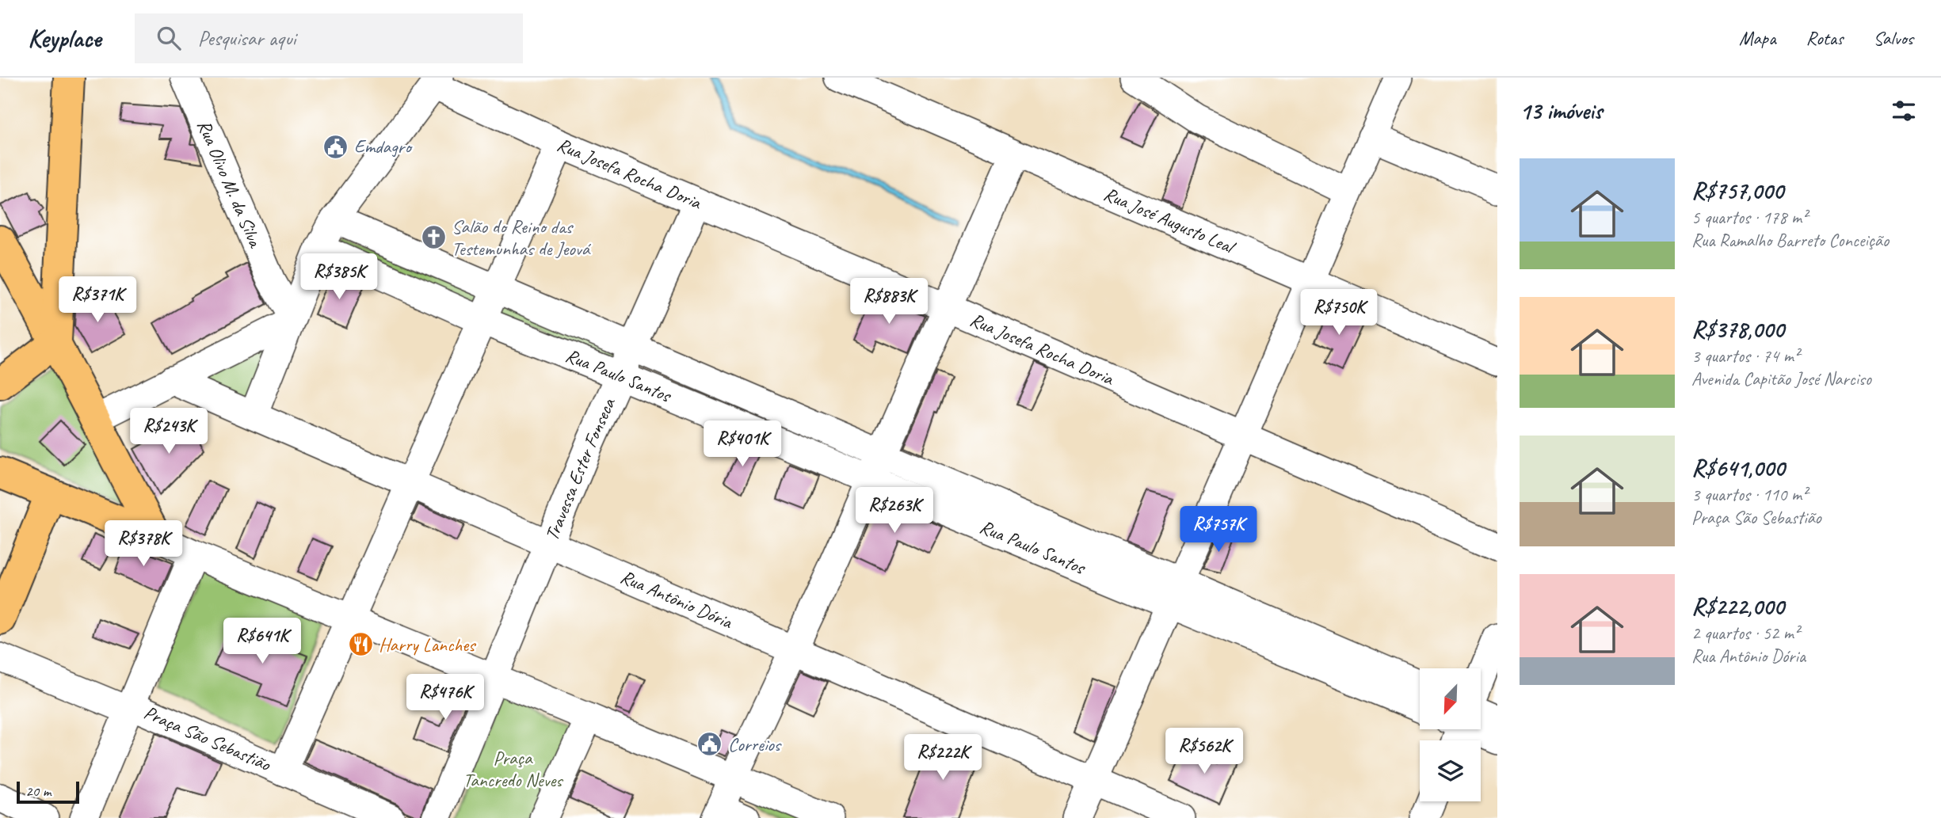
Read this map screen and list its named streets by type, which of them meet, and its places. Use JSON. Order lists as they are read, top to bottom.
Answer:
{
  "streets": {
    "street": [
      "Rua Josefa Rocha Doria",
      "Rua Olivo M. da Silva",
      "Rua José Augusto Leal",
      "Rua Paulo Santos",
      "Travessa Ester Fonseca",
      "Rua Antônio Dória",
      "Praça São Sebastião"
    ]
  },
  "crossings": [
    ["Rua Josefa Rocha Doria", "Travessa Ester Fonseca"],
    ["Rua Paulo Santos", "Travessa Ester Fonseca"],
    ["Travessa Ester Fonseca", "Rua Antônio Dória"]
  ],
  "parks": ["Praça Tancredo Neves"],
  "places": {
    "public building": ["Emdagro", "Correios"],
    "church": ["Salão do Reino das Testemunhas de Jeová"],
    "restaurant": ["Harry Lanches"]
  },
  "scale_bar": "20 m",
  "north": "bottom left",
  "page": {
    "header": "Keyplace",
    "search": "Pesquisar aqui",
    "nav": ["Mapa", "Rotas", "Salvos"],
    "heading": "13 imóveis",
    "list": [
      {
        "name": "R$757,000",
        "note": "5 quartos · 178 m² · Rua Ramalho Barreto Conceição"
      },
      {
        "name": "R$378,000",
        "note": "3 quartos · 74 m² · Avenida Capitão José Narciso"
      },
      {
        "name": "R$641,000",
        "note": "3 quartos · 110 m² · Praça São Sebastião"
      },
      {
        "name": "R$222,000",
        "note": "2 quartos · 52 m² · Rua Antônio Dória"
      }
    ],
    "price": [
      "R$385K",
      "R$371K",
      "R$883K",
      "R$750K",
      "R$243K",
      "R$401K",
      "R$263K",
      "R$757K",
      "R$378K",
      "R$641K",
      "R$476K",
      "R$562K",
      "R$222K"
    ],
    "scale": "20 m"
  }
}
